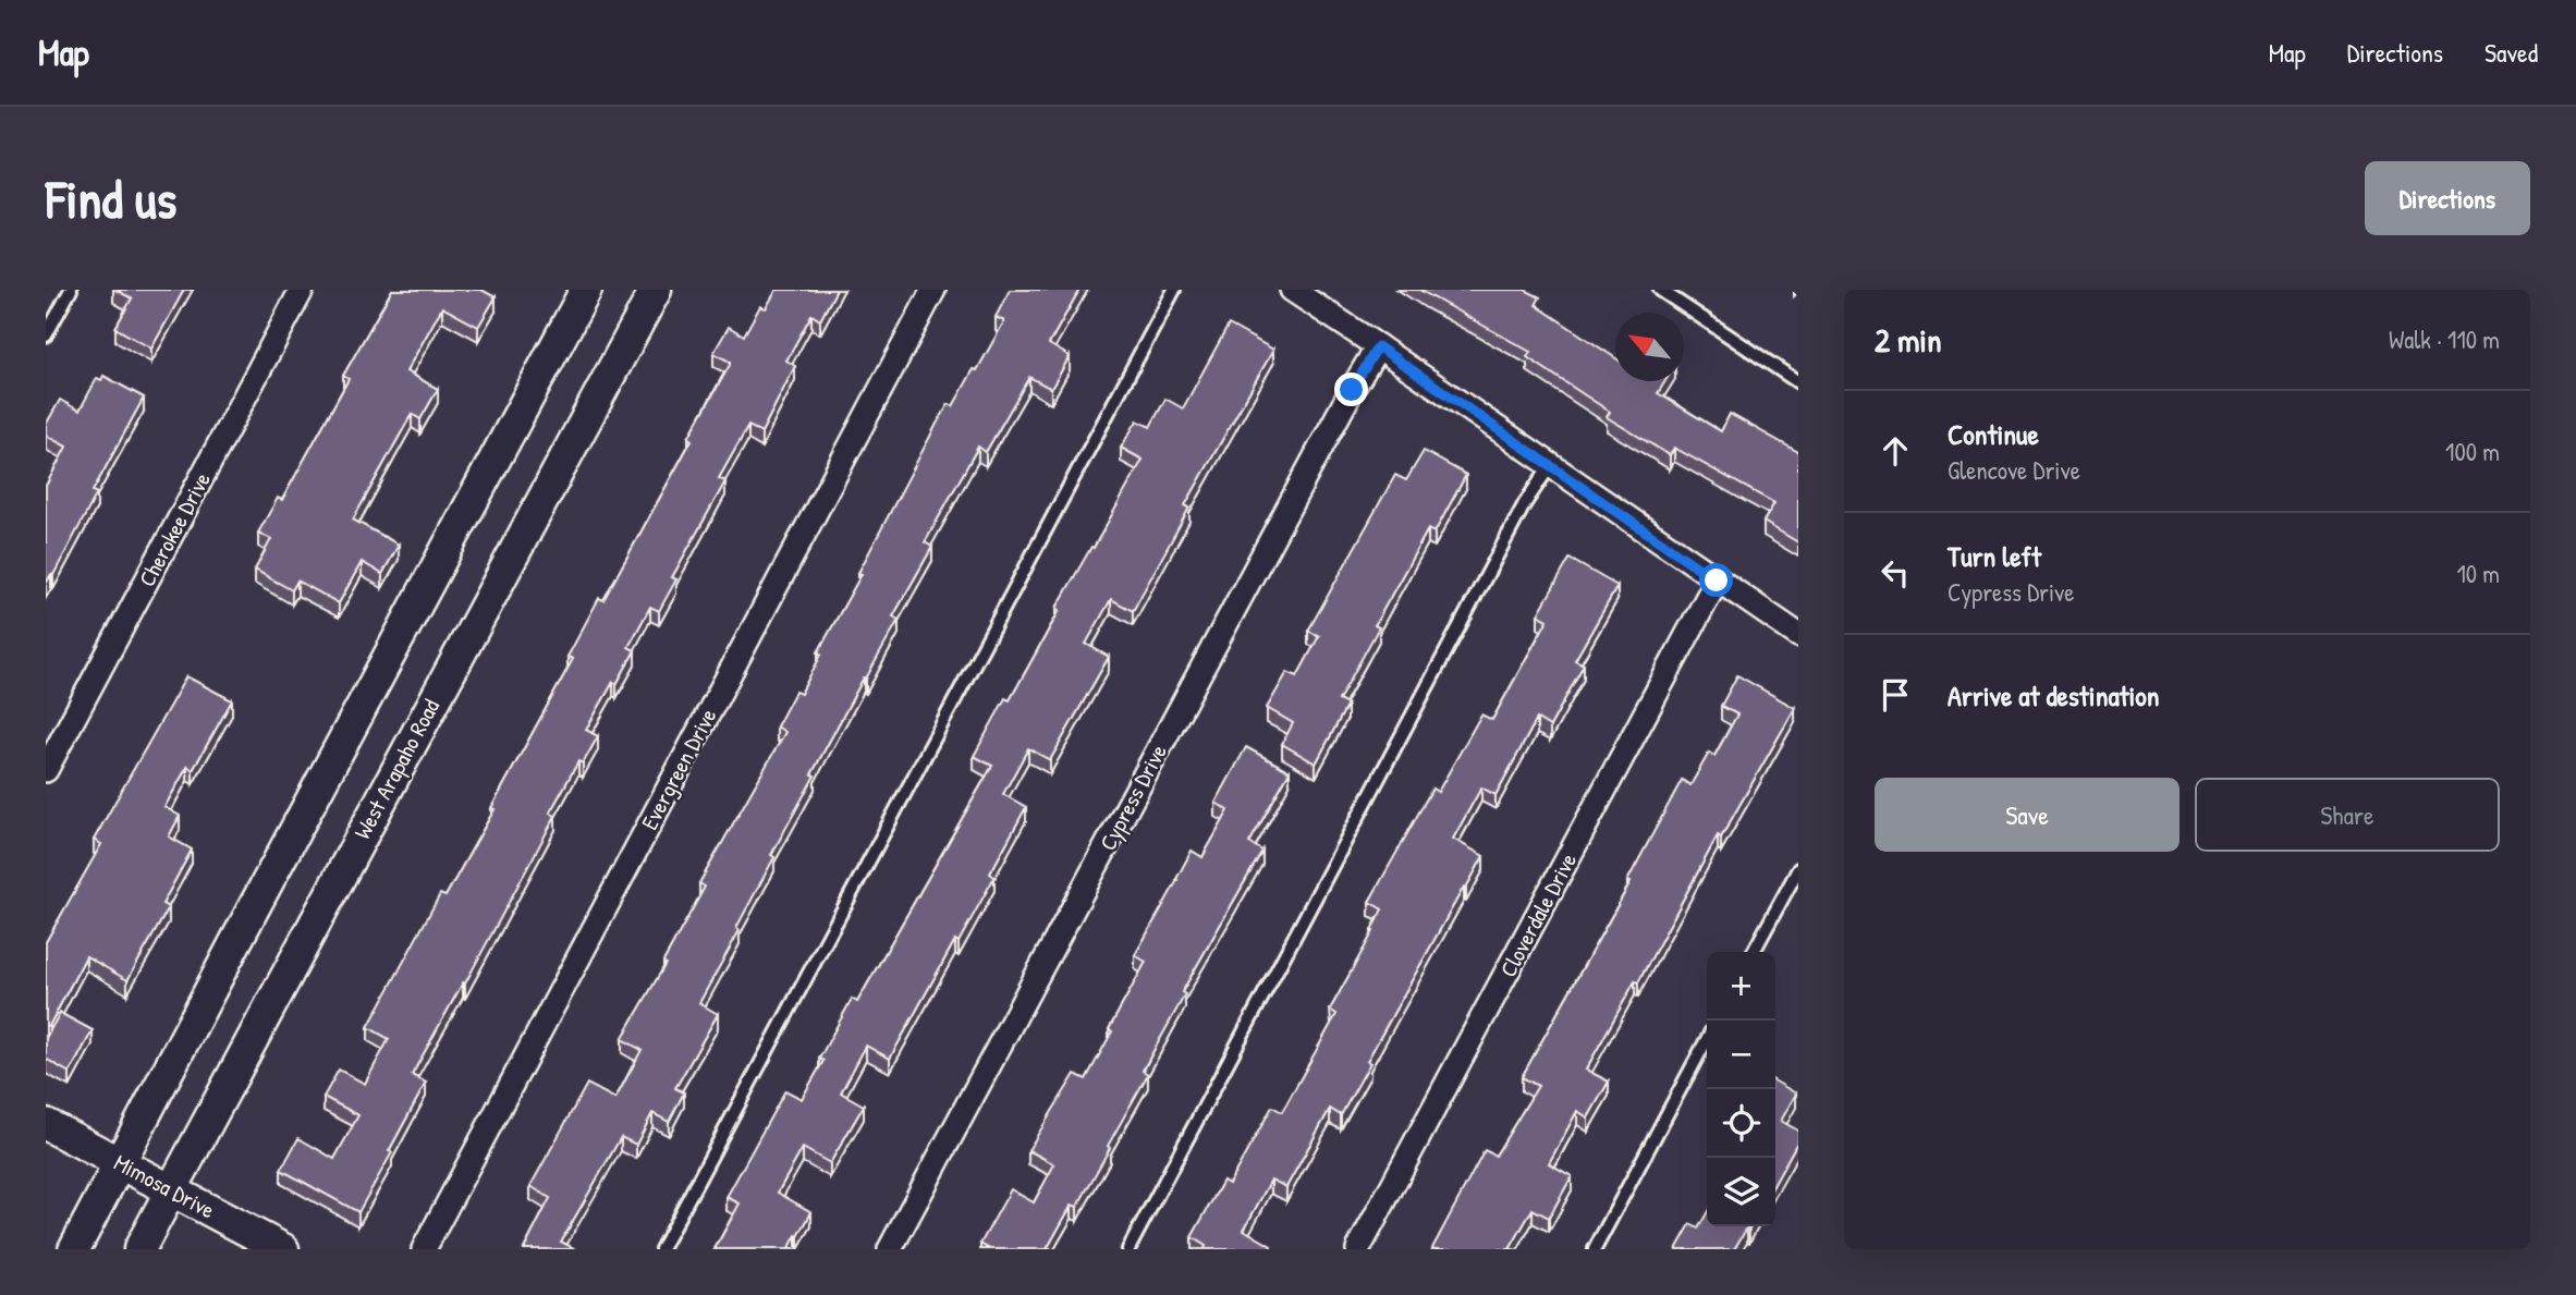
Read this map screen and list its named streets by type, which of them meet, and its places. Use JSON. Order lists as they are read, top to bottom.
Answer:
{
  "streets": {
    "main road": ["West Arapaho Road", "Mimosa Drive"],
    "street": [
      "Cherokee Drive",
      "Evergreen Drive",
      "Cypress Drive",
      "Cloverdale Drive"
    ]
  },
  "crossings": [
    ["West Arapaho Road", "Mimosa Drive"]
  ],
  "north": "top left",
  "page": {
    "header": "Map",
    "nav": ["Map", "Directions", "Saved"],
    "buttons": [
      "Directions",
      ["Save", "Share"]
    ],
    "title": "Find us",
    "heading": ["2 min", "Walk · 110 m"],
    "list": [
      ["Continue", "Glencove Drive", "100 m"],
      ["Turn left", "Cypress Drive", "10 m"],
      "Arrive at destination"
    ],
    "map_buttons": ["+", "−"]
  }
}
